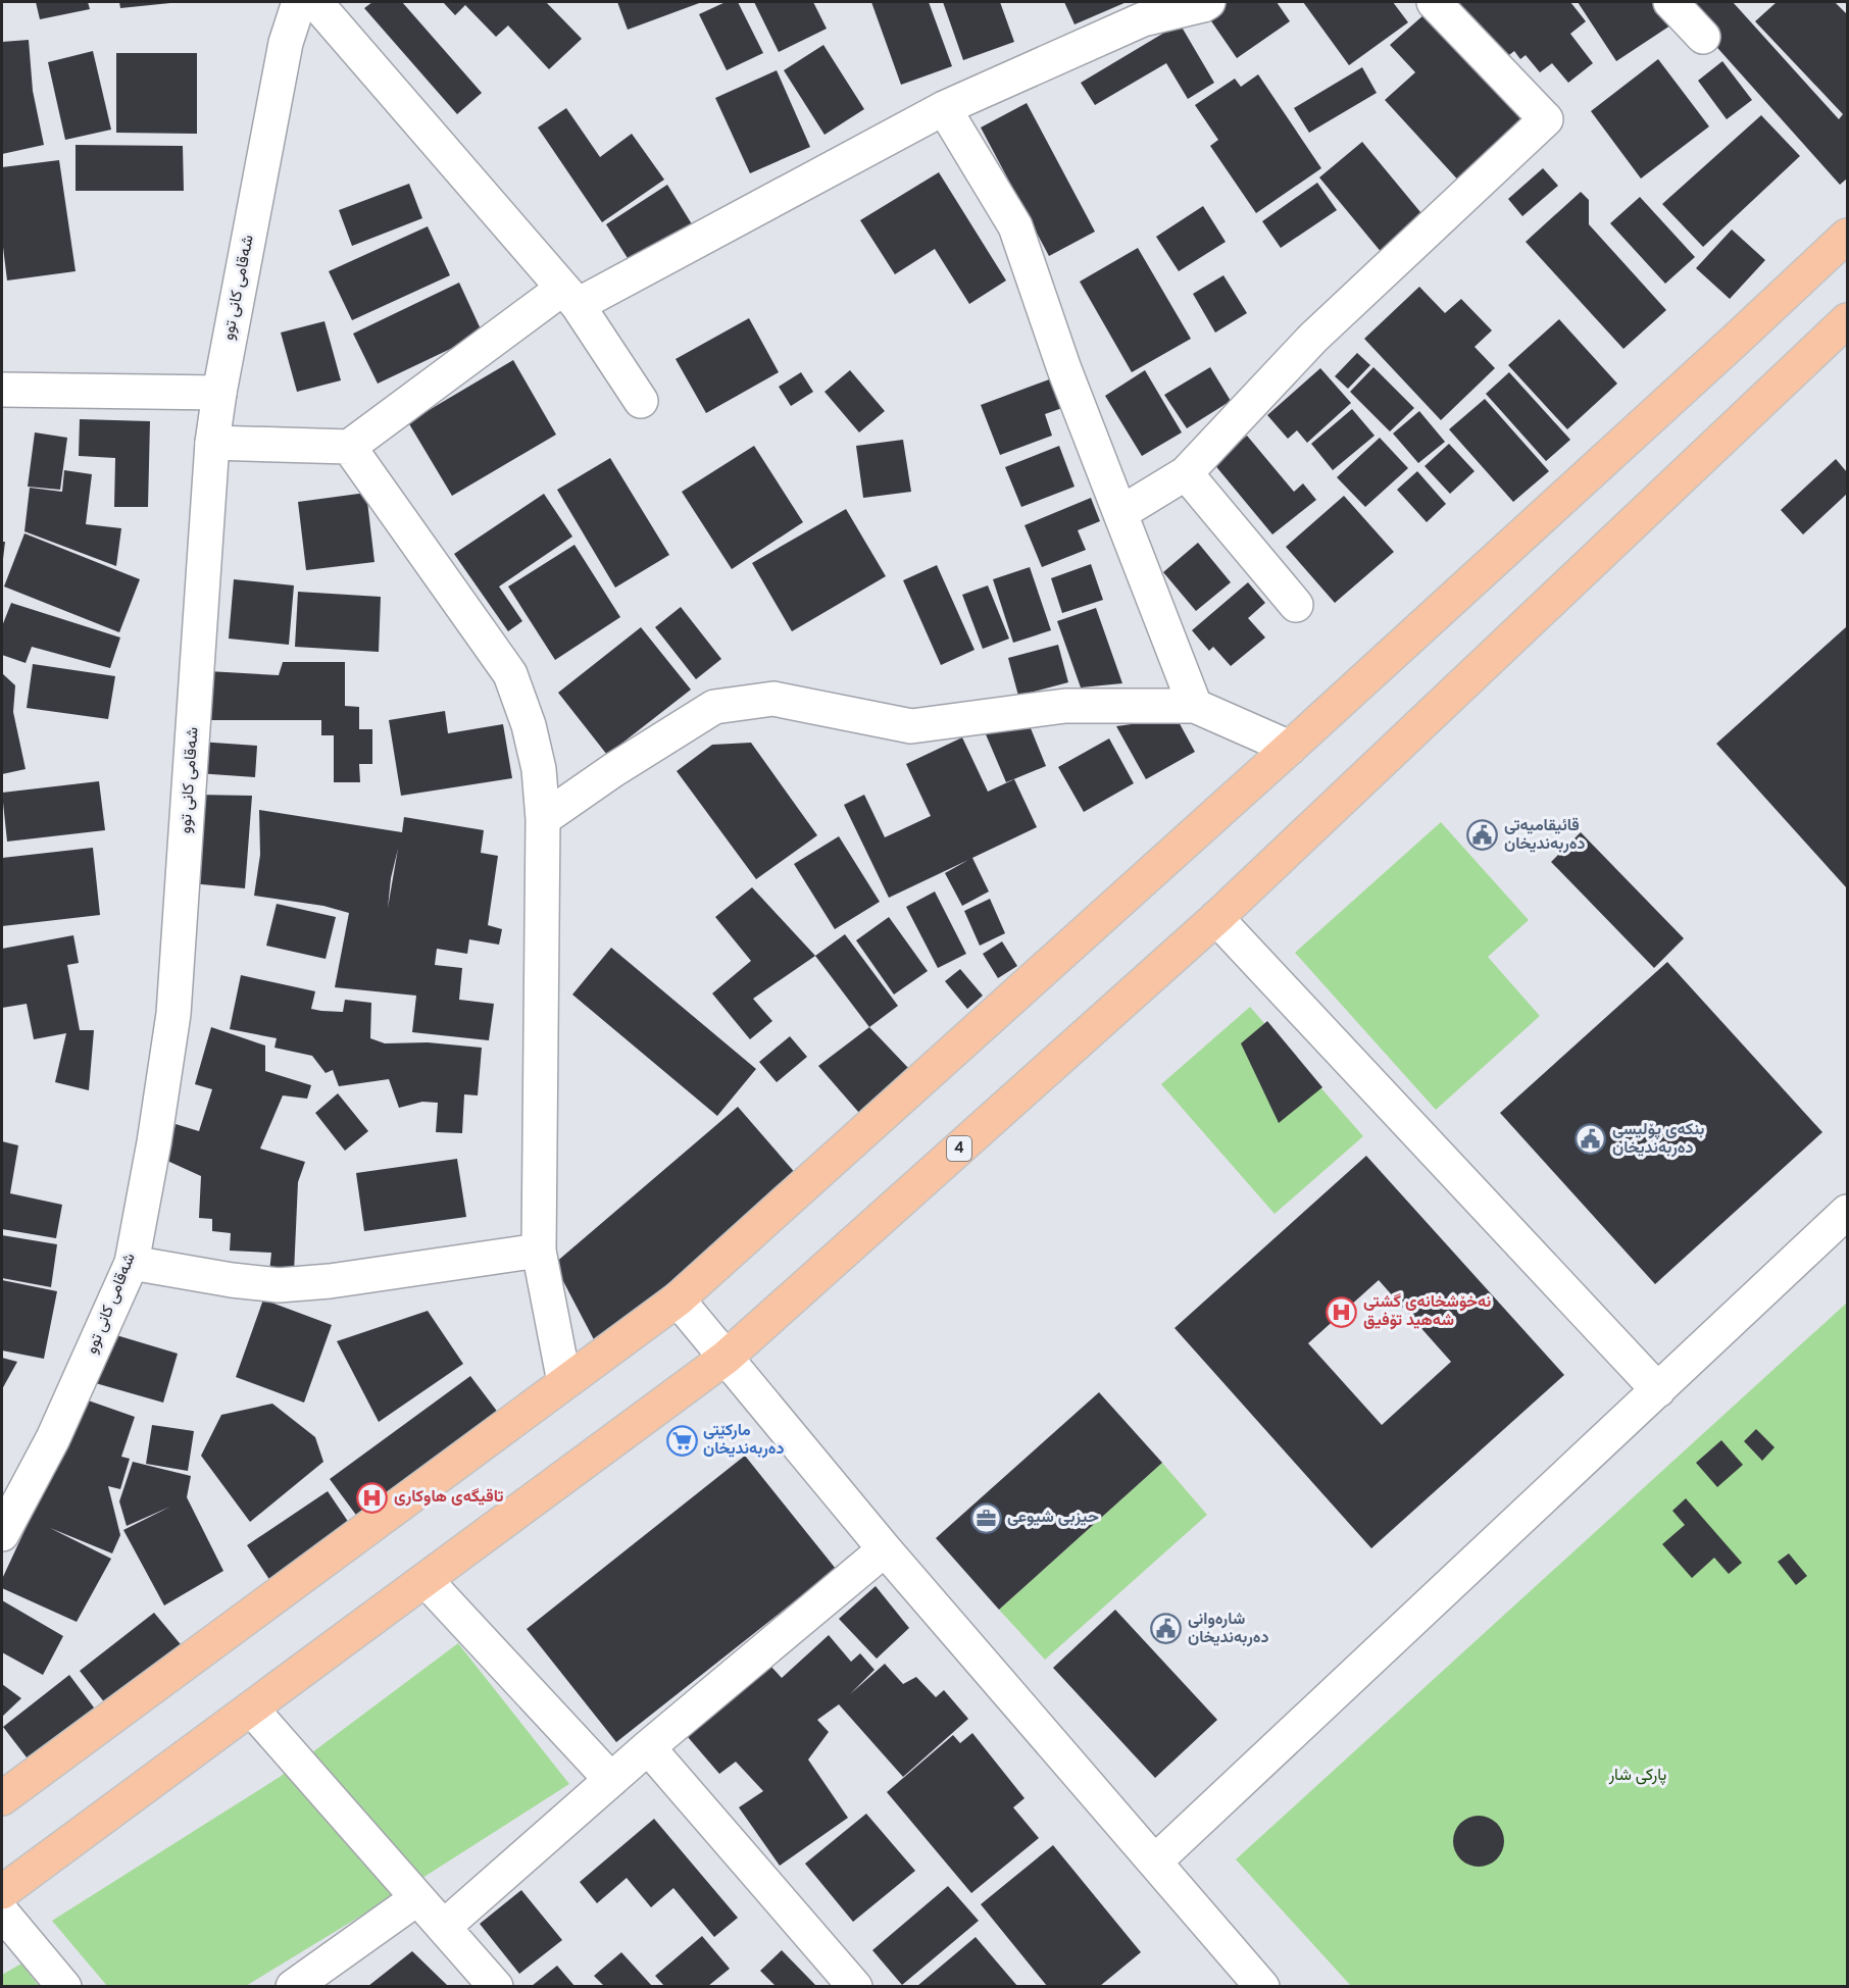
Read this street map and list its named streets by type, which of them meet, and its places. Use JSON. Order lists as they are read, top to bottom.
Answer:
{
  "streets": {
    "highway": ["4"],
    "street": ["شەقامی کانی توو"]
  },
  "parks": ["پاركى شار"],
  "places": {
    "public building": ["قائیقامیەتی دەربەندیخان", "بنکەی پۆلیسی دەربەندیخان", "شارەوانی دەربەندیخان"],
    "hospital": ["نەخۆشخانەی گشتی شەهید تۆفیق", "تاقیگەی هاوکاری"],
    "supermarket": ["مارکێتی دەربەندیخان"],
    "office": ["حیزبی شیوعی"]
  }
}
